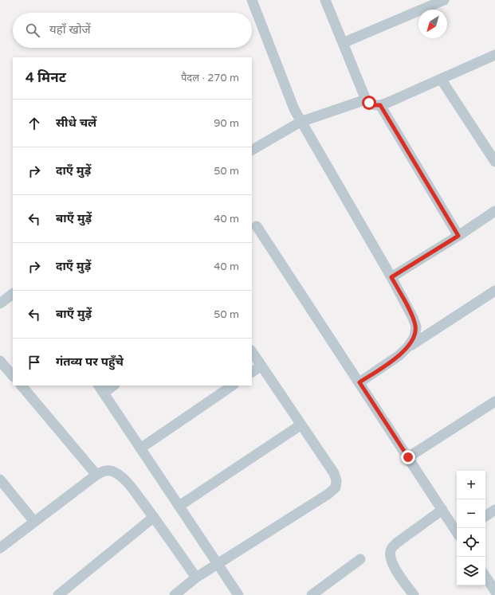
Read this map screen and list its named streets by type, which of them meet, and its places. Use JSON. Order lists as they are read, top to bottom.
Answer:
{
  "north": "bottom left",
  "page": {
    "search": "यहाँ खोजें",
    "heading": ["4 मिनट", "पैदल · 270 m"],
    "list": [
      ["सीधे चलें", "90 m"],
      ["दाएँ मुड़ें", "50 m"],
      ["बाएँ मुड़ें", "40 m"],
      ["दाएँ मुड़ें", "40 m"],
      ["बाएँ मुड़ें", "50 m"],
      "गंतव्य पर पहुँचे"
    ],
    "map_buttons": ["+", "−"]
  }
}
